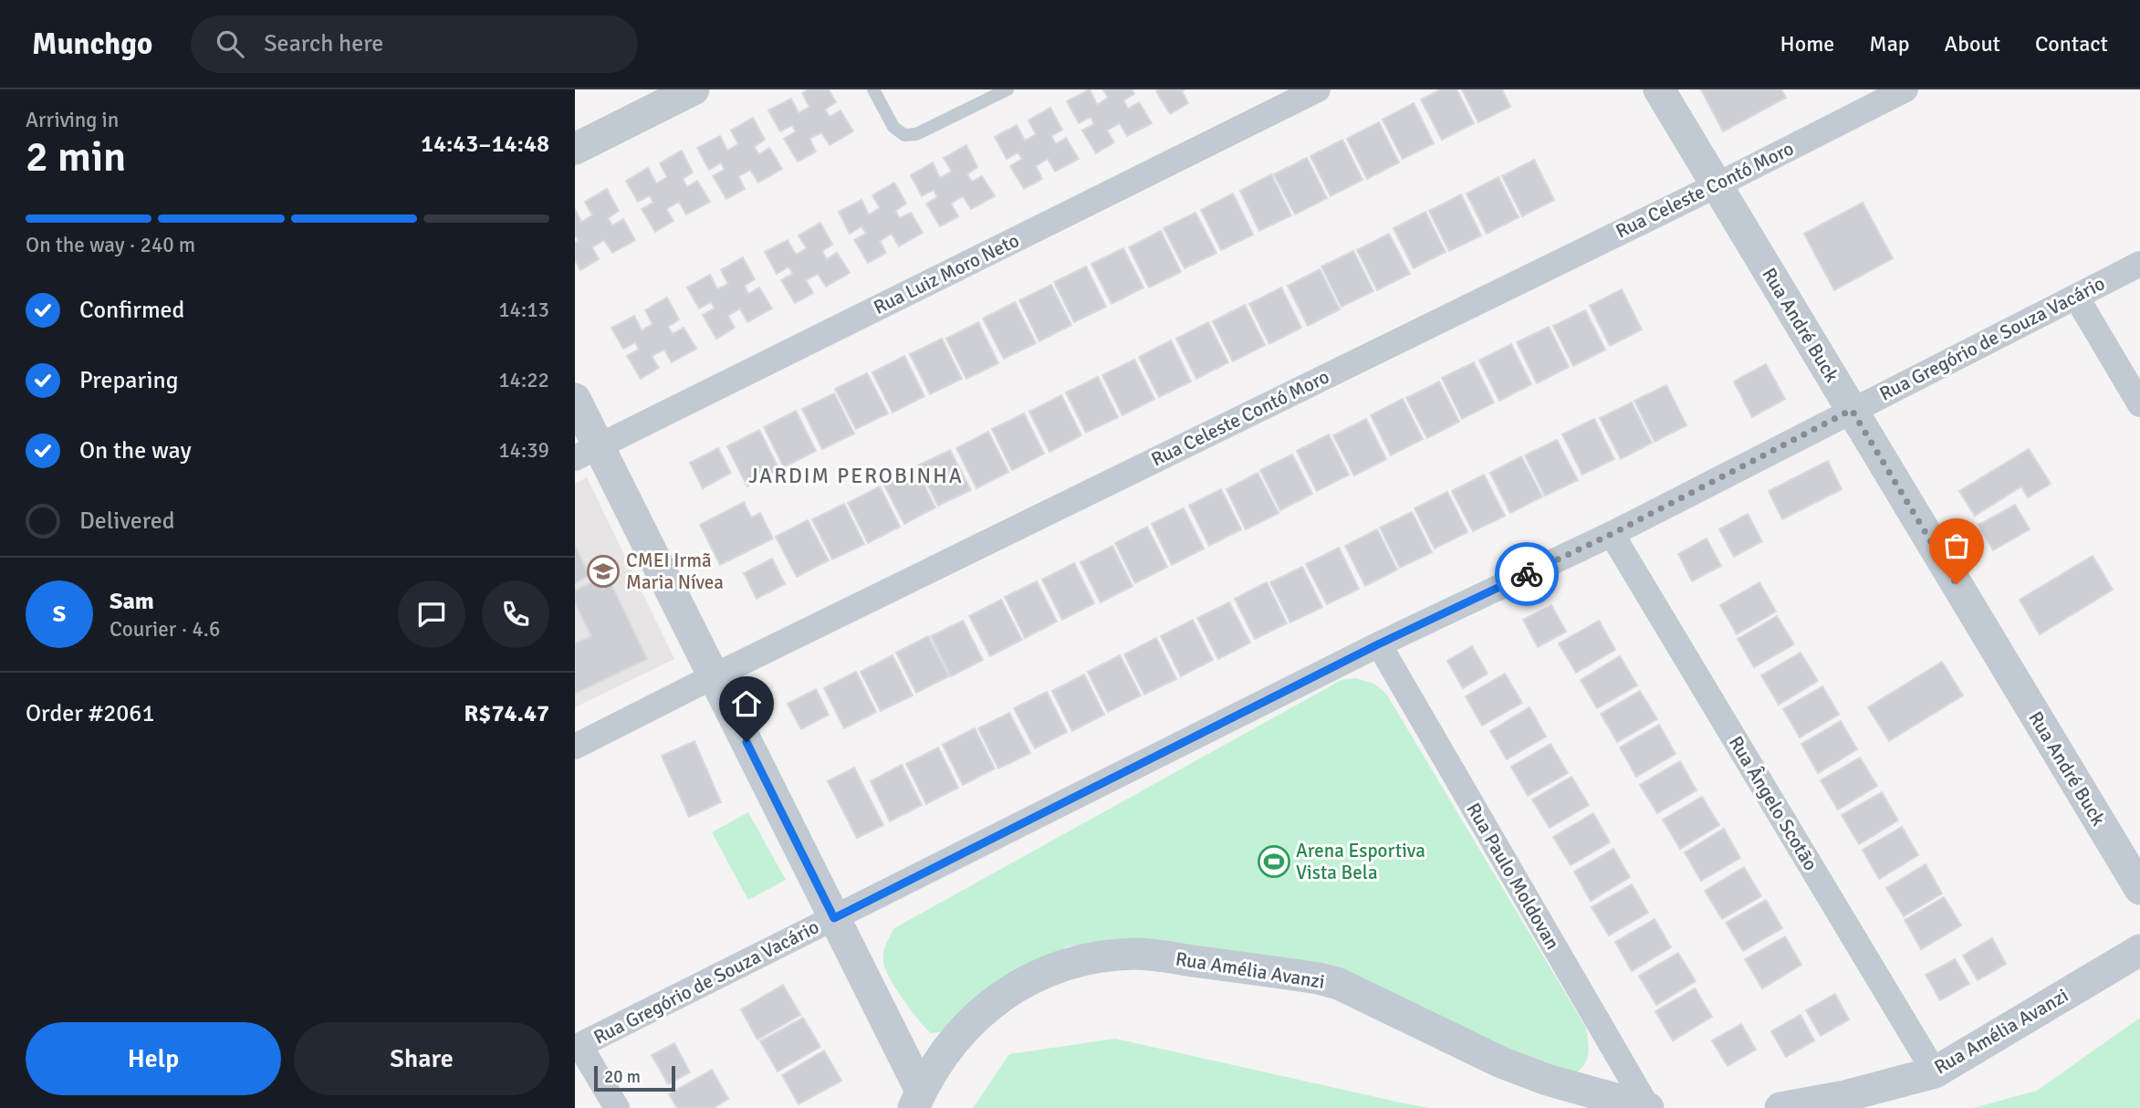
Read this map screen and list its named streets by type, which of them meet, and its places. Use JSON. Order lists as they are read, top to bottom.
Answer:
{
  "streets": {
    "street": [
      "Rua Celeste Contó Moro",
      "Rua Luiz Moro Neto",
      "Rua André Buck",
      "Rua Gregório de Souza Vacário",
      "Rua Ângelo Scotão",
      "Rua Paulo Moldovan",
      "Rua Amélia Avanzi"
    ]
  },
  "crossings": [
    ["Rua Celeste Contó Moro", "Rua André Buck"],
    ["Rua André Buck", "Rua Gregório de Souza Vacário"],
    ["Rua Gregório de Souza Vacário", "Rua Ângelo Scotão"],
    ["Rua Gregório de Souza Vacário", "Rua Paulo Moldovan"],
    ["Rua Ângelo Scotão", "Rua Amélia Avanzi"],
    ["Rua Paulo Moldovan", "Rua Amélia Avanzi"]
  ],
  "districts": ["JARDIM PEROBINHA"],
  "places": {
    "school or university": ["CMEI Irmã Maria Nívea"],
    "sports": ["Arena Esportiva Vista Bela"]
  },
  "scale_bar": "20 m",
  "page": {
    "header": "Munchgo",
    "search": "Search here",
    "nav": [
      "Home",
      "Map",
      "About",
      "Contact"
    ],
    "heading": ["2 min", "Arriving in", "14:43–14:48"],
    "panel": [
      "Sam",
      "Courier · 4.6",
      "Order #2061",
      "R$74.47"
    ],
    "bar": "On the way · 240 m",
    "list": [
      ["Confirmed", "14:13"],
      ["Preparing", "14:22"],
      ["On the way", "14:39"],
      "Delivered"
    ],
    "round": "S",
    "buttons": ["Help", "Share"],
    "scale": "20 m"
  }
}
